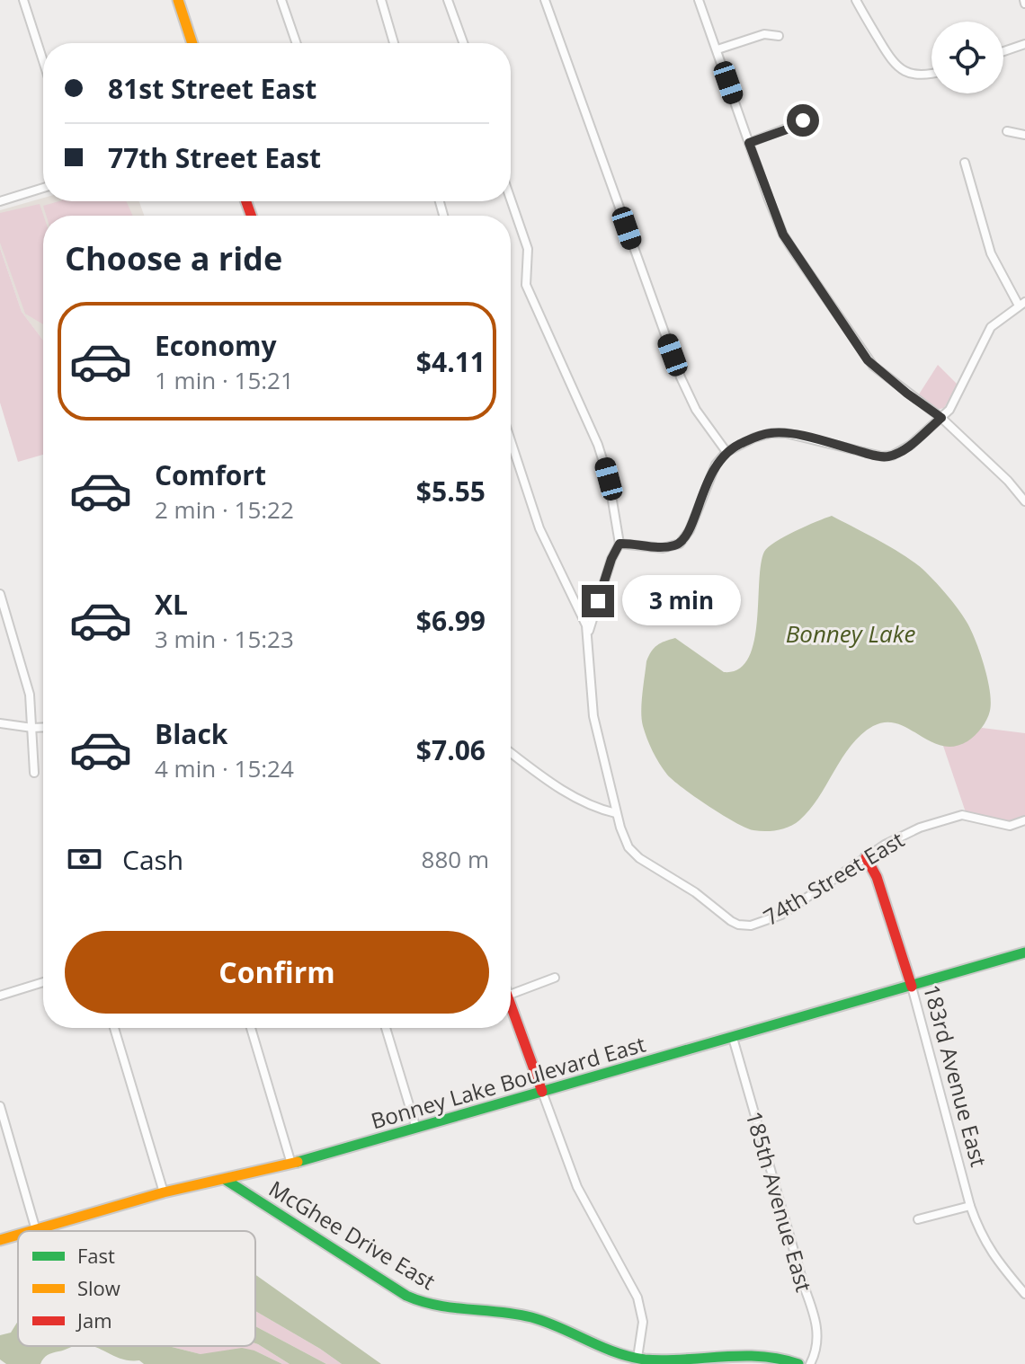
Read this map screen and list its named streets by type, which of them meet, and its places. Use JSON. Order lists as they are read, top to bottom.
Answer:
{
  "streets": {
    "street": [
      "74th Street East",
      "183rd Avenue East",
      "Bonney Lake Boulevard East",
      "185th Avenue East",
      "McGhee Drive East"
    ]
  },
  "crossings": [
    ["74th Street East", "183rd Avenue East"],
    ["183rd Avenue East", "Bonney Lake Boulevard East"],
    ["Bonney Lake Boulevard East", "185th Avenue East"],
    ["Bonney Lake Boulevard East", "McGhee Drive East"]
  ],
  "water": ["Bonney Lake"],
  "legend": ["Fast", "Slow", "Jam"],
  "page": {
    "banner": ["81st Street East", "77th Street East"],
    "heading": "Choose a ride",
    "list": [
      {
        "name": "Economy",
        "note": "1 min · 15:21",
        "value": "$4.11"
      },
      {
        "name": "Comfort",
        "note": "2 min · 15:22",
        "value": "$5.55"
      },
      {
        "name": "XL",
        "note": "3 min · 15:23",
        "value": "$6.99"
      },
      {
        "name": "Black",
        "note": "4 min · 15:24",
        "value": "$7.06"
      }
    ],
    "bubble": "3 min",
    "pay": ["Cash", "880 m"],
    "buttons": "Confirm"
  }
}
